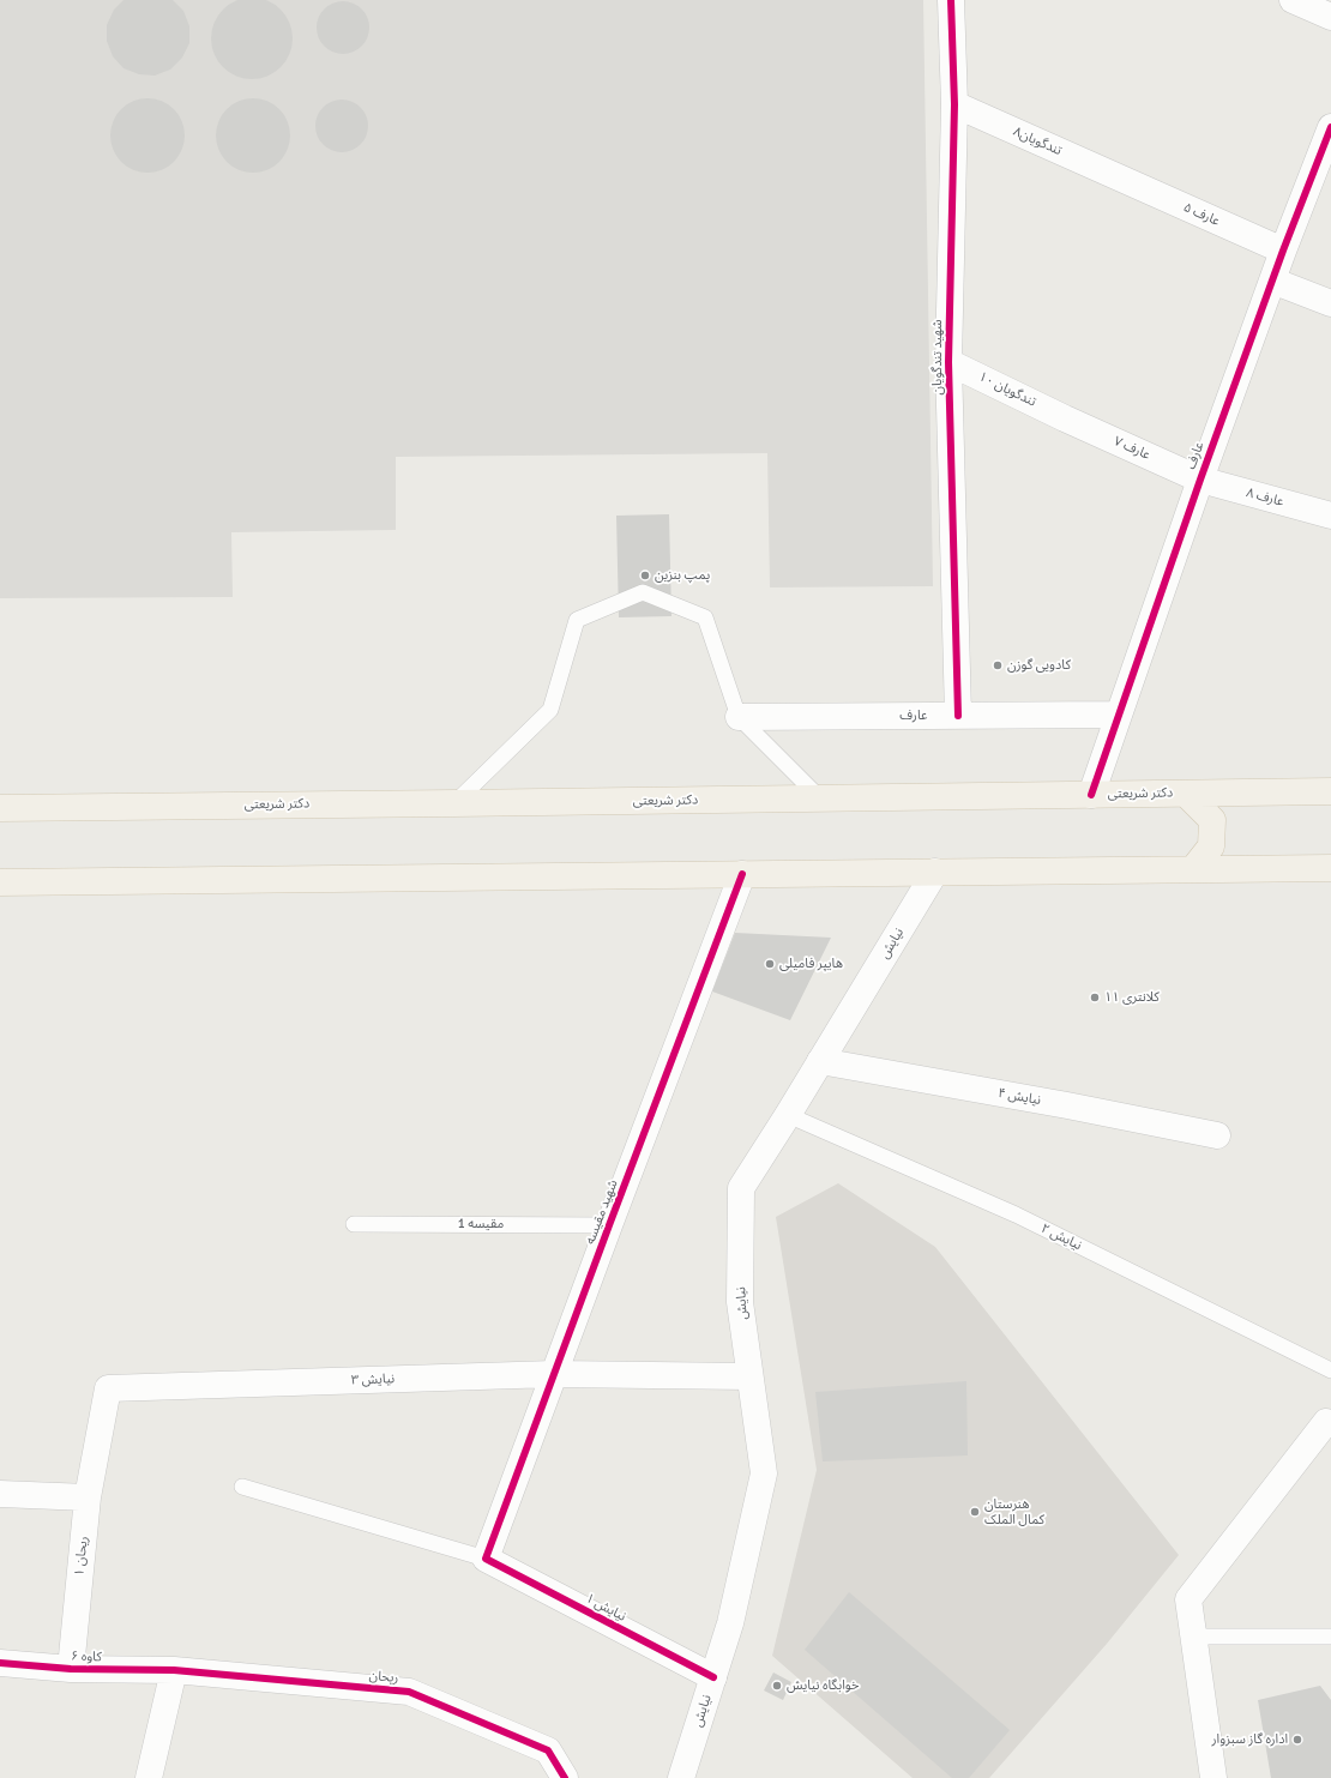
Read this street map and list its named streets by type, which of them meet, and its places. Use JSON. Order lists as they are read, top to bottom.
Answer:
{
  "streets": {
    "main road": ["دکتر شریعتی"],
    "street": [
      "تندگویان۸",
      "عارف ۵",
      "شهید تندگویان",
      "تندگویان ۱۰",
      "عارف ۷",
      "عارف",
      "عارف ۸",
      "نیایش",
      "نیایش ۴",
      "شهید مقیسه",
      "نیایش ۳",
      "ریحان ۱",
      "نیایش ۱",
      "کاوه ۶",
      "ریحان"
    ],
    "lane": ["مقیسه 1", "نیایش ۲"]
  },
  "crossings": [
    ["تندگویان۸", "عارف ۵"],
    ["تندگویان۸", "شهید تندگویان"],
    ["عارف ۵", "عارف"],
    ["شهید تندگویان", "تندگویان ۱۰"],
    ["شهید تندگویان", "عارف"],
    ["تندگویان ۱۰", "عارف ۷"],
    ["عارف ۷", "عارف"],
    ["عارف ۷", "عارف ۸"],
    ["عارف", "عارف ۸"],
    ["عارف", "دکتر شریعتی"],
    ["نیایش", "نیایش ۴"],
    ["نیایش", "نیایش ۲"],
    ["نیایش", "نیایش ۳"],
    ["نیایش", "نیایش ۱"],
    ["شهید مقیسه", "مقیسه 1"],
    ["شهید مقیسه", "نیایش ۳"],
    ["شهید مقیسه", "نیایش ۱"],
    ["نیایش ۳", "ریحان ۱"],
    ["ریحان ۱", "کاوه ۶"],
    ["کاوه ۶", "ریحان"]
  ],
  "places": [
    "پمپ بنزین",
    "کادویی گوزن",
    "هایپر فامیلی",
    "کلانتری ۱۱",
    "هنرستان کمال الملک",
    "خوابگاه نیایش",
    "اداره گاز سبزوار"
  ]
}
